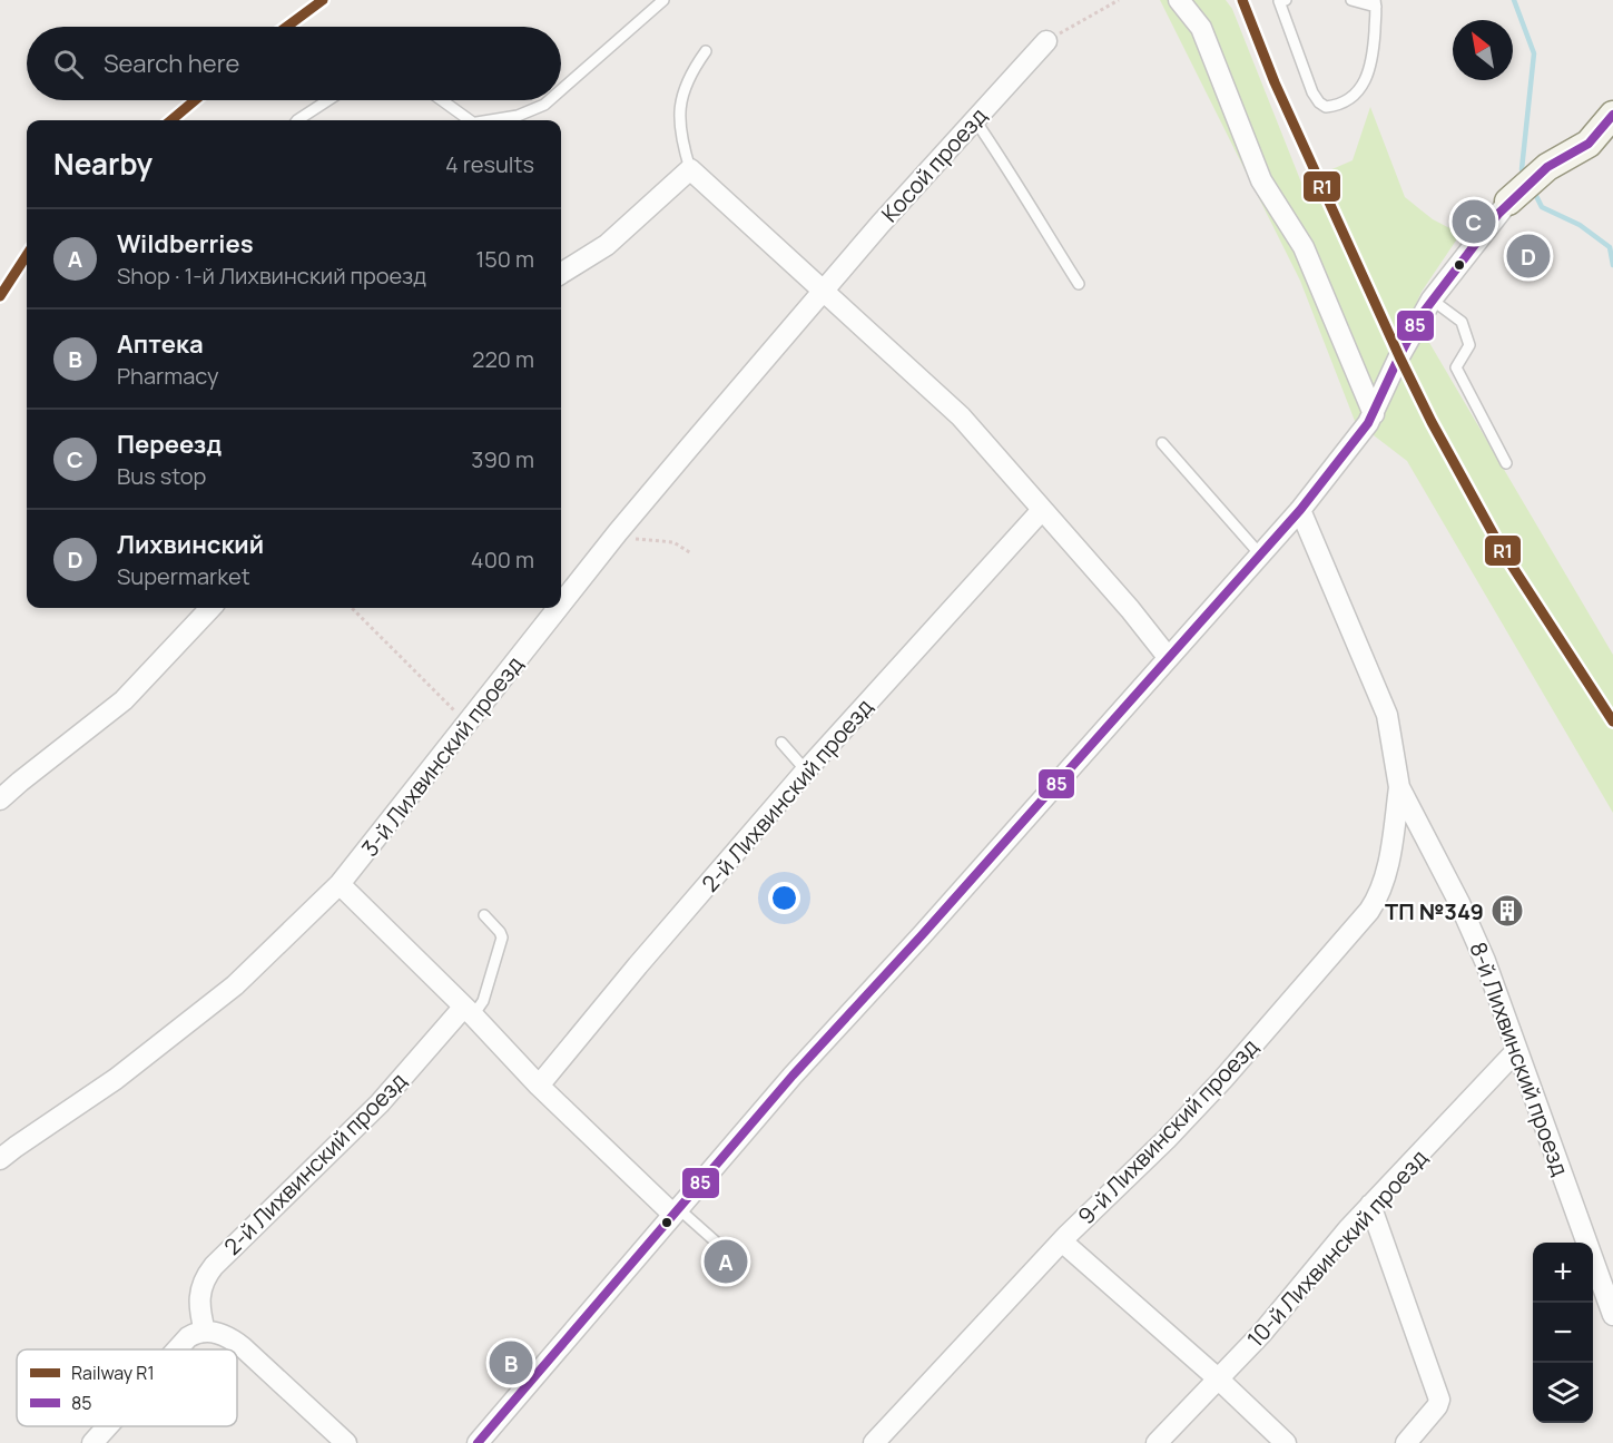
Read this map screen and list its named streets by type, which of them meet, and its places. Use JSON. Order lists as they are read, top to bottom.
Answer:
{
  "streets": {
    "street": [
      "Косой проезд",
      "3-й Лихвинский проезд",
      "2-й Лихвинский проезд",
      "8-й Лихвинский проезд",
      "9-й Лихвинский проезд",
      "10-й Лихвинский проезд"
    ]
  },
  "crossings": [
    ["Косой проезд", "3-й Лихвинский проезд"],
    ["8-й Лихвинский проезд", "9-й Лихвинский проезд"],
    ["8-й Лихвинский проезд", "10-й Лихвинский проезд"]
  ],
  "places": {
    "building": ["ТП №349"]
  },
  "lines": ["rail line R1", "transit line 85"],
  "legend": ["Railway R1", "85"],
  "north": "top left",
  "page": {
    "search": "Search here",
    "heading": ["Nearby", "4 results"],
    "pins": [
      "C",
      "D",
      "A",
      "B"
    ],
    "list": [
      {
        "mark": "A",
        "name": "Wildberries",
        "note": "Shop · 1-й Лихвинский проезд",
        "value": "150 m"
      },
      {
        "mark": "B",
        "name": "Аптека",
        "note": "Pharmacy",
        "value": "220 m"
      },
      {
        "mark": "C",
        "name": "Переезд",
        "note": "Bus stop",
        "value": "390 m"
      },
      {
        "mark": "D",
        "name": "Лихвинский",
        "note": "Supermarket",
        "value": "400 m"
      }
    ],
    "map_buttons": ["+", "−"]
  }
}
